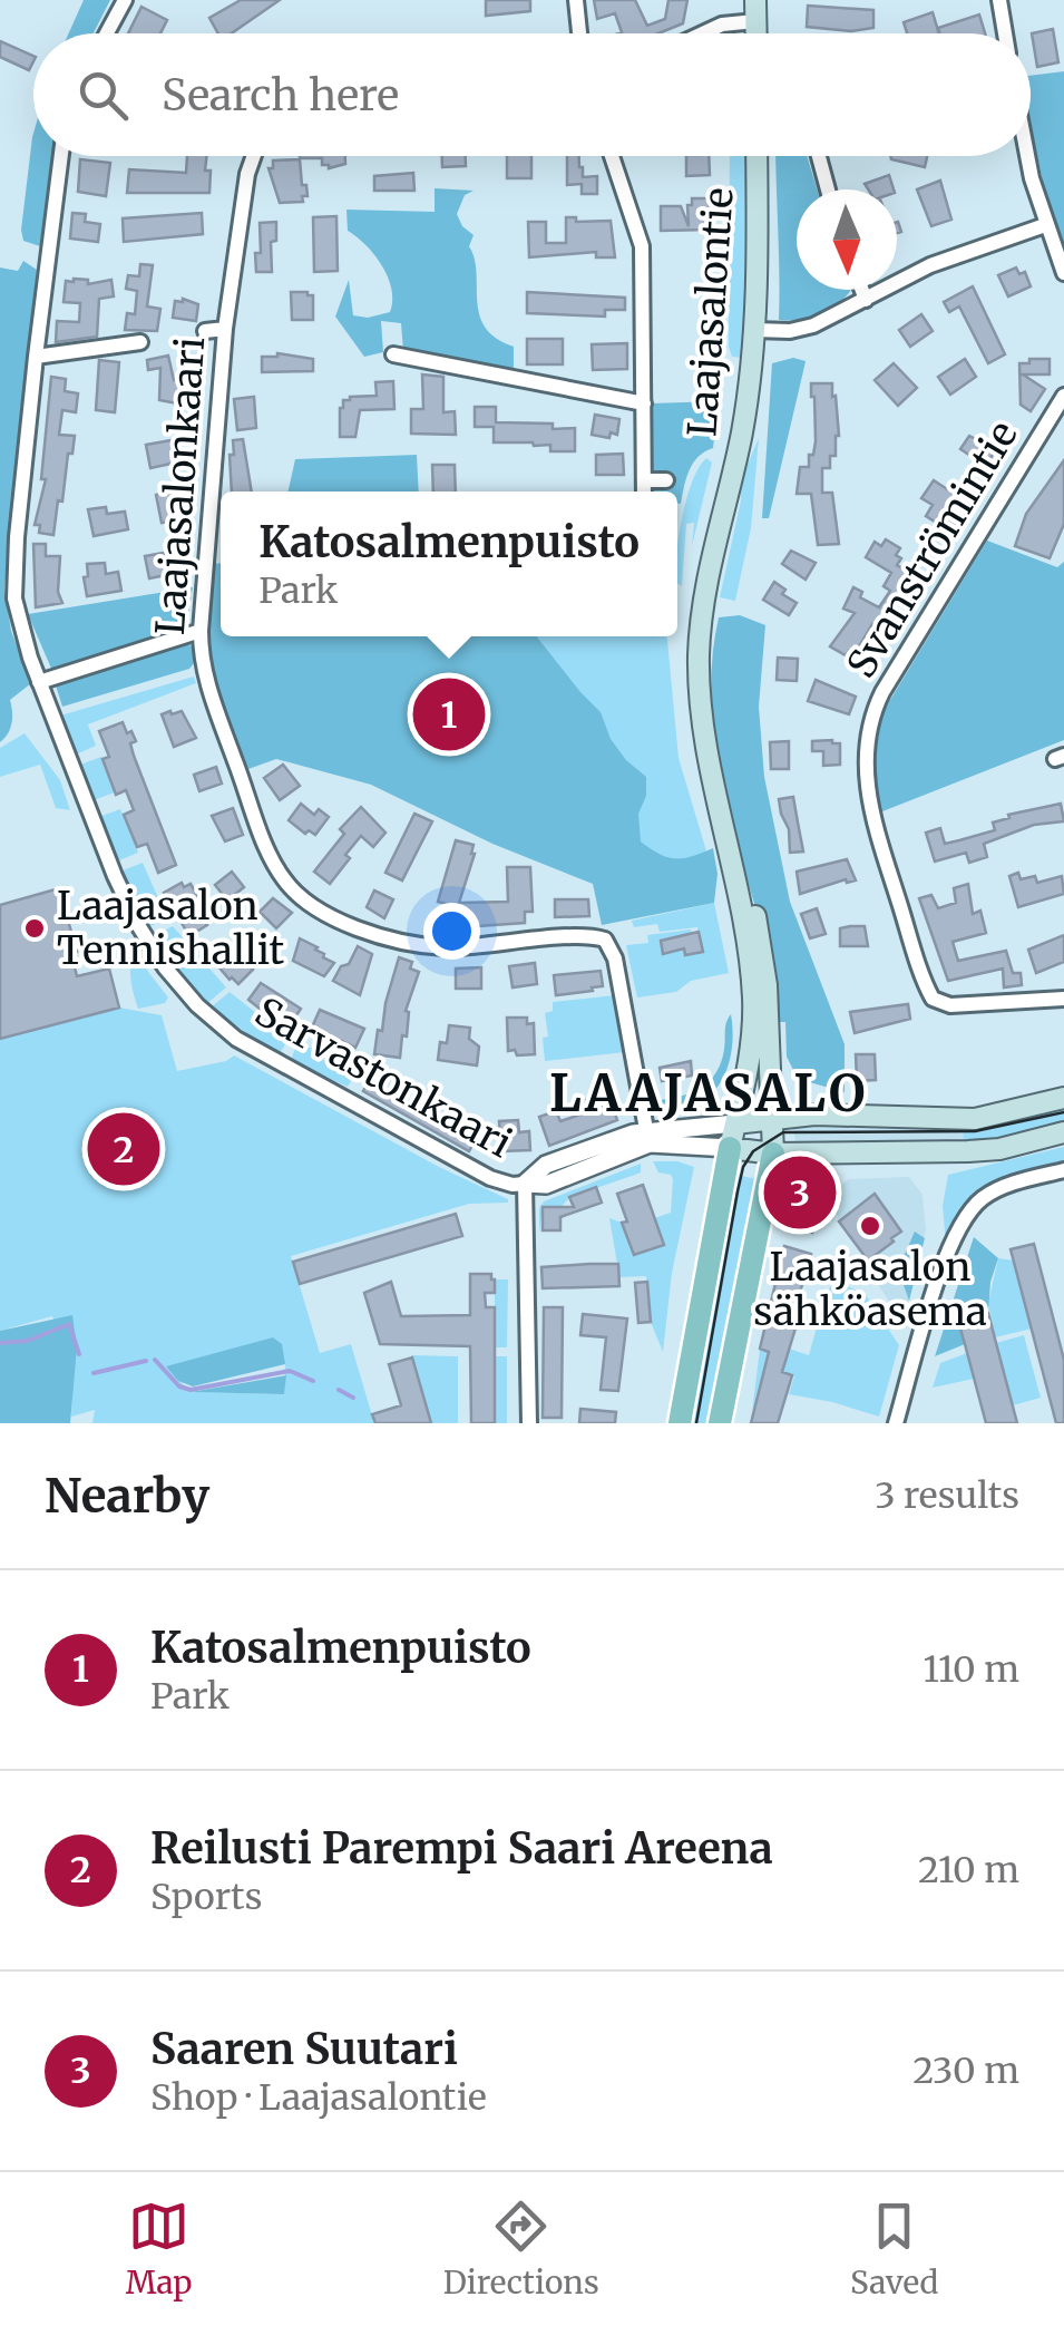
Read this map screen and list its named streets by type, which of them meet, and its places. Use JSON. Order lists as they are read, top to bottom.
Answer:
{
  "streets": {
    "main road": ["Laajasalontie"],
    "street": ["Laajasalonkaari", "Svanströmintie", "Sarvastonkaari"]
  },
  "crossings": [
    ["Laajasalontie", "Sarvastonkaari"],
    ["Laajasalonkaari", "Sarvastonkaari"]
  ],
  "districts": ["LAAJASALO"],
  "places": ["Laajasalon Tennishallit", "Laajasalon sähköasema"],
  "north": "bottom",
  "page": {
    "search": "Search here",
    "popup": ["Katosalmenpuisto", "Park"],
    "pins": ["1", "2", "3"],
    "heading": ["Nearby", "3 results"],
    "list": [
      {
        "mark": "1",
        "name": "Katosalmenpuisto",
        "note": "Park",
        "value": "110 m"
      },
      {
        "mark": "2",
        "name": "Reilusti Parempi Saari Areena",
        "note": "Sports",
        "value": "210 m"
      },
      {
        "mark": "3",
        "name": "Saaren Suutari",
        "note": "Shop · Laajasalontie",
        "value": "230 m"
      }
    ],
    "nav": ["Map", "Directions", "Saved"]
  }
}
